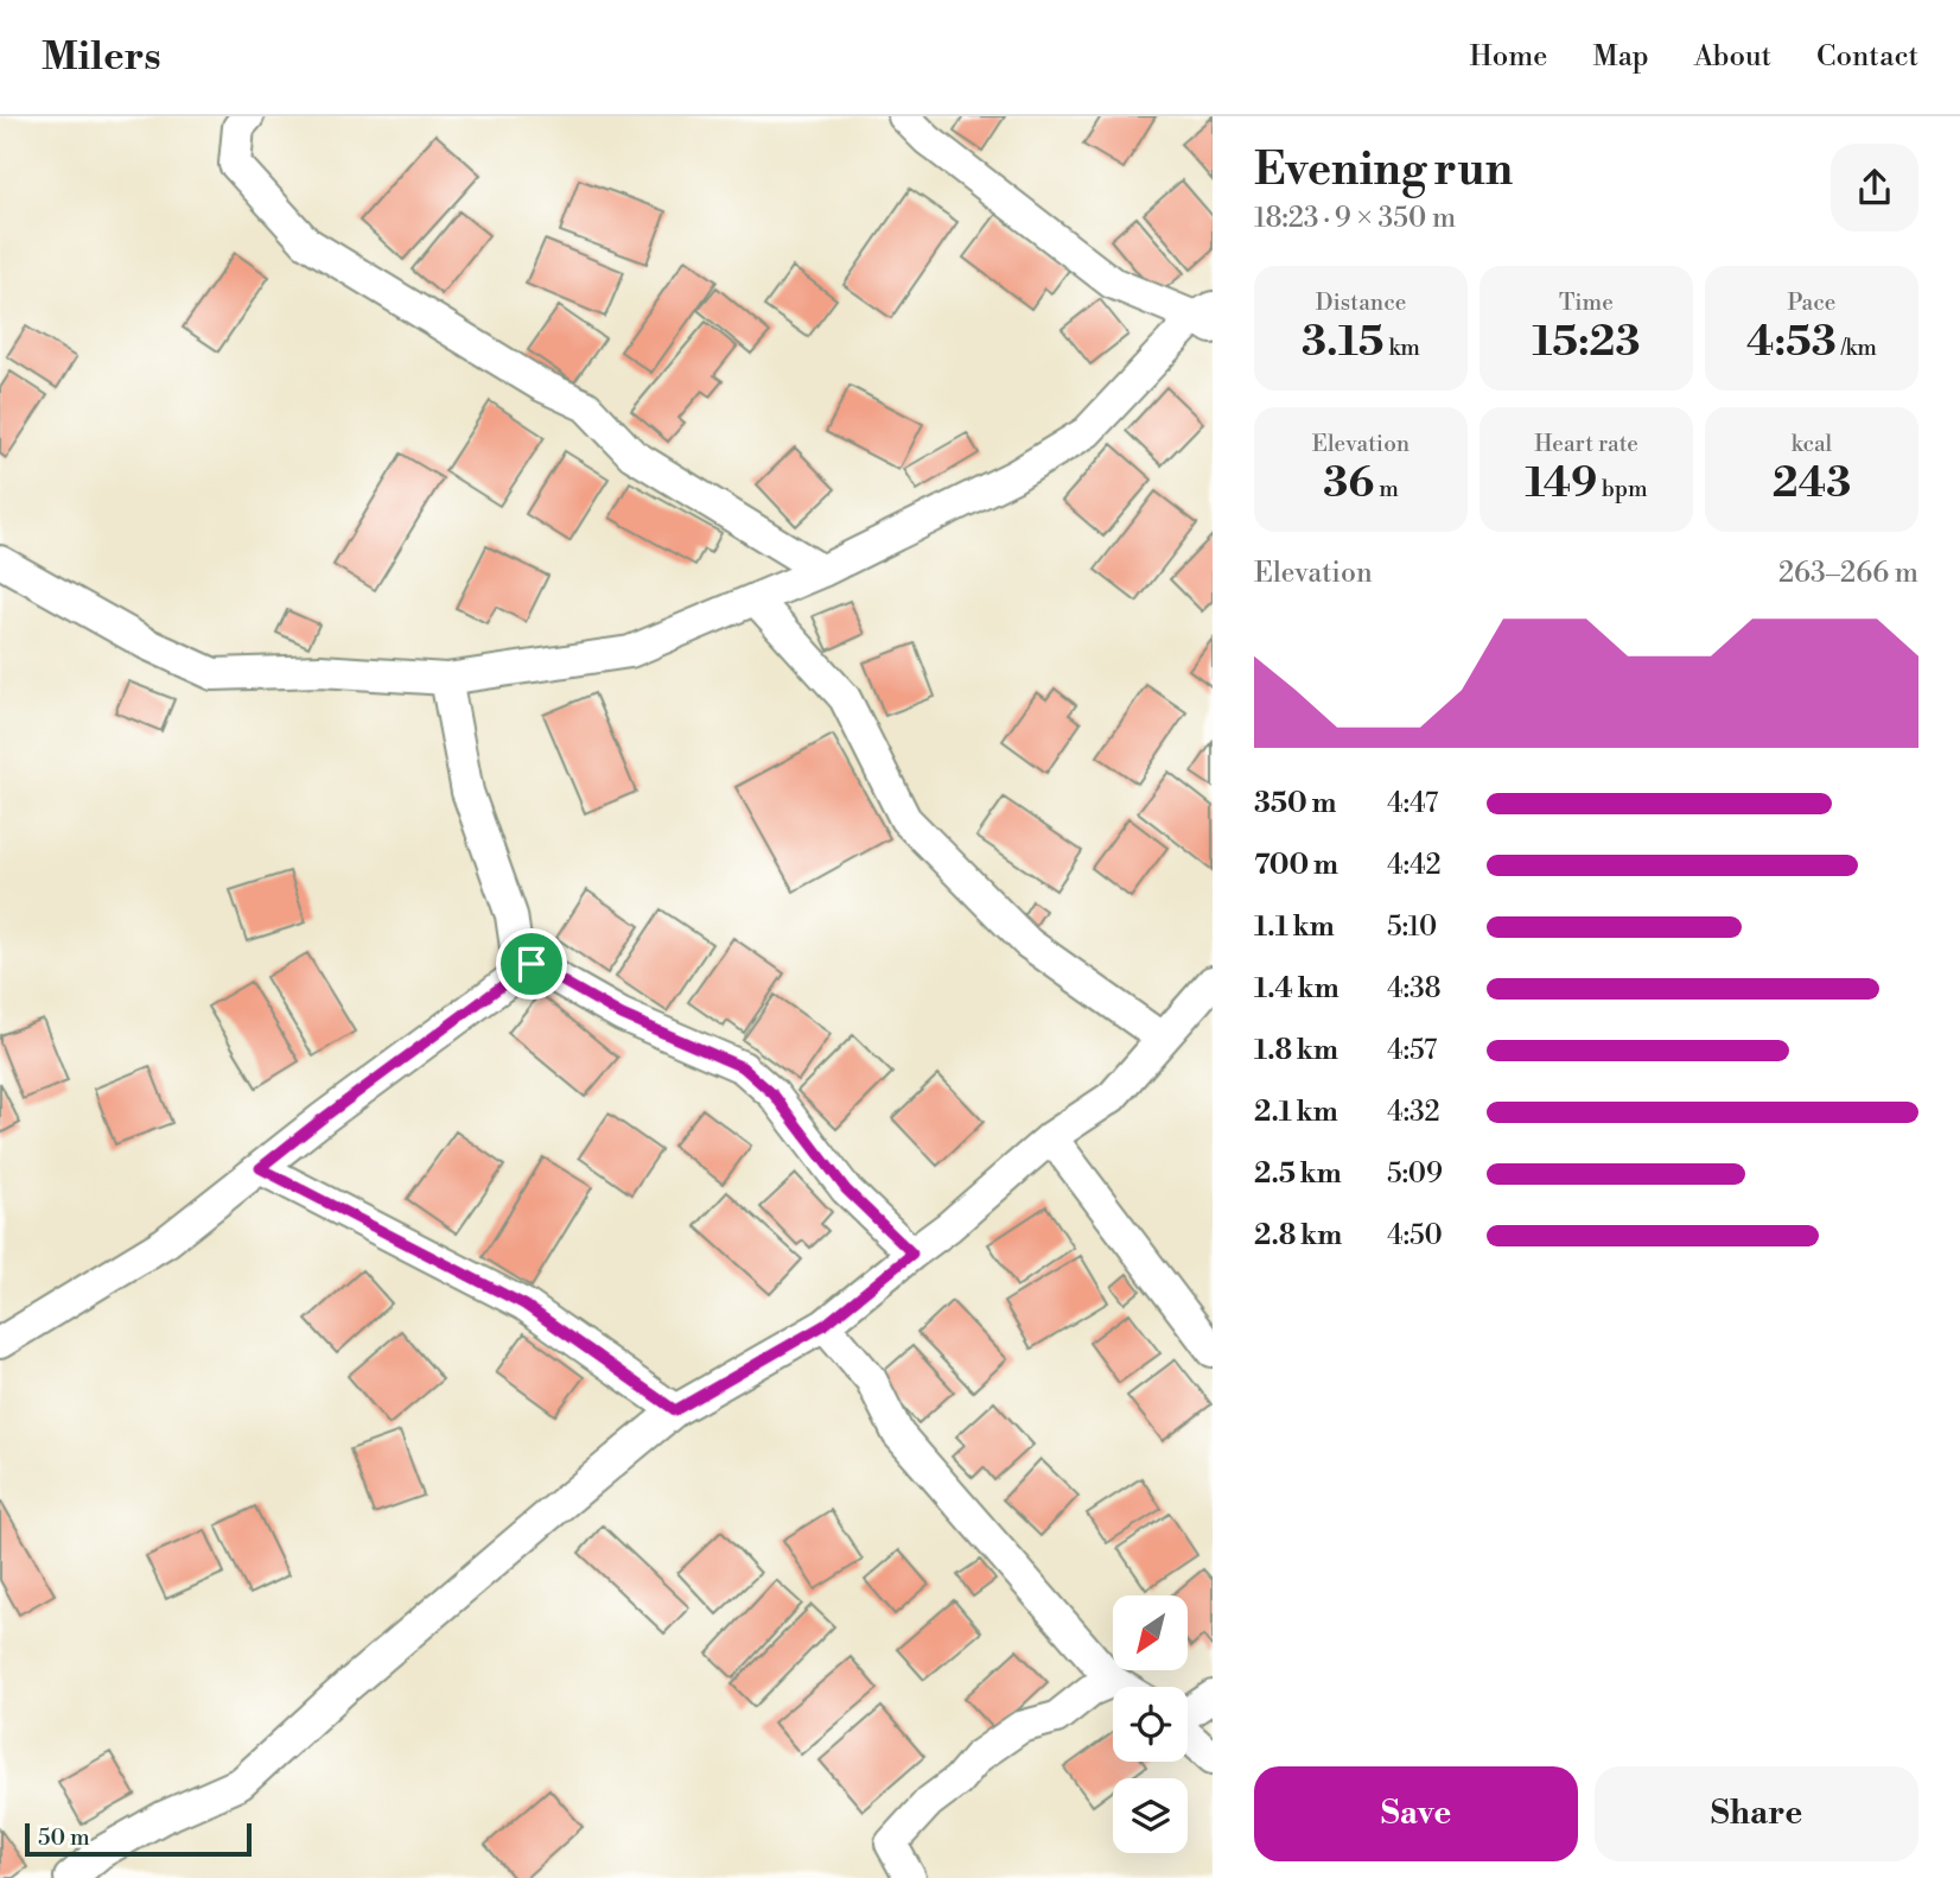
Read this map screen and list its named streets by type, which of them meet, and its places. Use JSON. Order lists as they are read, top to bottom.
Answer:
{
  "scale_bar": "50 m",
  "north": "bottom left",
  "page": {
    "header": "Milers",
    "nav": [
      "Home",
      "Map",
      "About",
      "Contact"
    ],
    "heading": ["Evening run", "18:23 · 9 × 350 m"],
    "stats": [
      ["Distance", "3.15 km"],
      ["Time", "15:23"],
      ["Pace", "4:53 /km"],
      ["Elevation", "36 m"],
      ["Heart rate", "149 bpm"],
      ["kcal", "243"]
    ],
    "chart": ["Elevation", "263–266 m"],
    "list": [
      {
        "name": "350 m",
        "note": "4:47"
      },
      {
        "name": "700 m",
        "note": "4:42"
      },
      {
        "name": "1.1 km",
        "note": "5:10"
      },
      {
        "name": "1.4 km",
        "note": "4:38"
      },
      {
        "name": "1.8 km",
        "note": "4:57"
      },
      {
        "name": "2.1 km",
        "note": "4:32"
      },
      {
        "name": "2.5 km",
        "note": "5:09"
      },
      {
        "name": "2.8 km",
        "note": "4:50"
      }
    ],
    "buttons": ["Save", "Share"],
    "scale": "50 m"
  }
}
